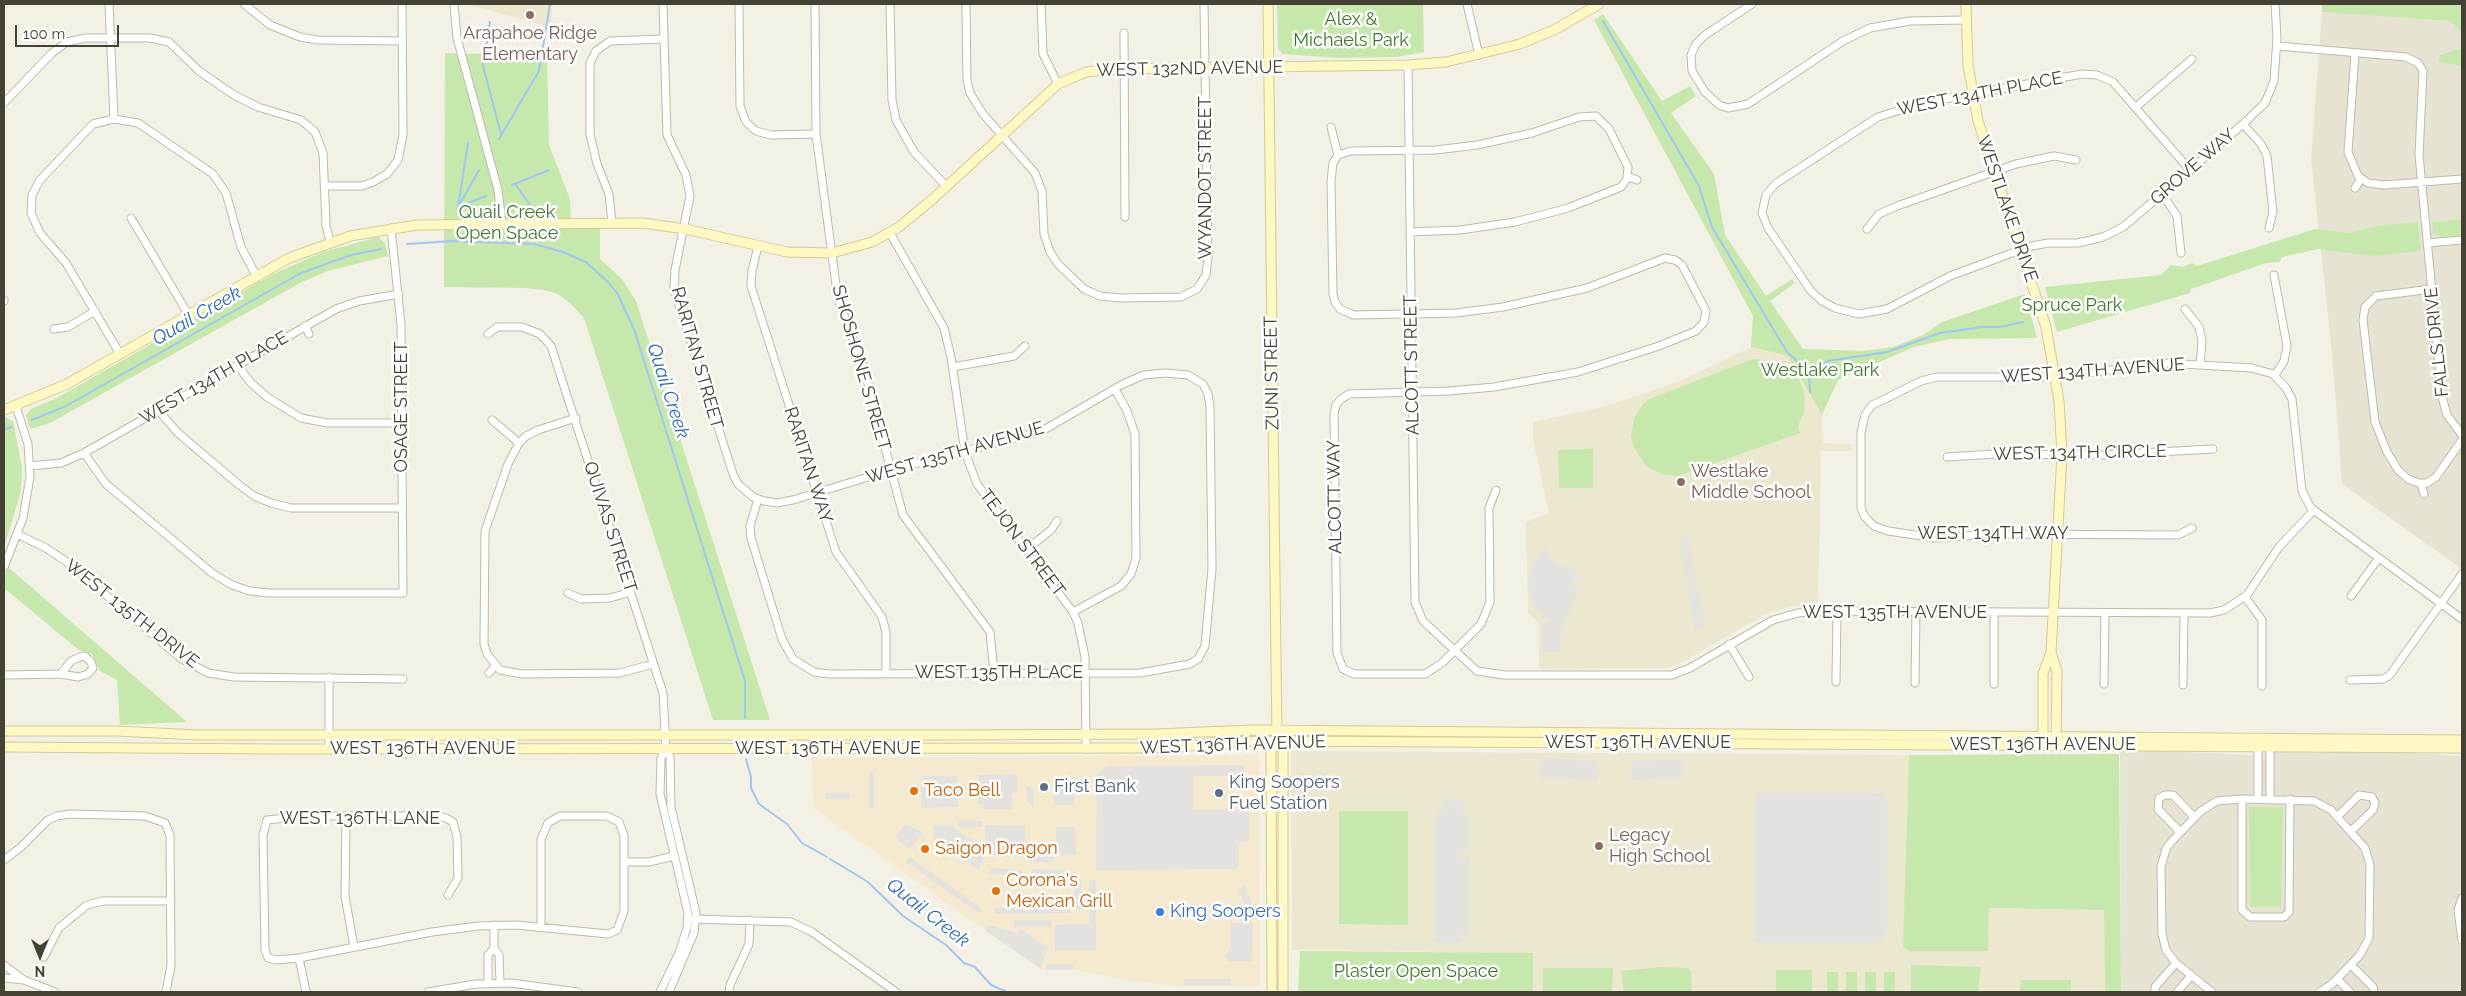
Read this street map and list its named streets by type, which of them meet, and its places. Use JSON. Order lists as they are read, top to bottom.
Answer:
{
  "streets": {
    "main road": [
      "WEST 132ND AVENUE",
      "WESTLAKE DRIVE",
      "ZUNI STREET",
      "WEST 136TH AVENUE"
    ],
    "street": [
      "WEST 134TH PLACE",
      "GROVE WAY",
      "WYANDOT STREET",
      "FALLS DRIVE",
      "RARITAN STREET",
      "ALCOTT STREET",
      "SHOSHONE STREET",
      "WEST 134TH AVENUE",
      "OSAGE STREET",
      "WEST 135TH AVENUE",
      "WEST 134TH CIRCLE",
      "RARITAN WAY",
      "ALCOTT WAY",
      "QUIVAS STREET",
      "WEST 134TH WAY",
      "TEJON STREET",
      "WEST 135TH DRIVE",
      "WEST 135TH PLACE",
      "WEST 136TH LANE"
    ]
  },
  "crossings": [
    ["WEST 132ND AVENUE", "WYANDOT STREET"],
    ["WEST 132ND AVENUE", "ALCOTT STREET"],
    ["WEST 132ND AVENUE", "SHOSHONE STREET"],
    ["WEST 132ND AVENUE", "ZUNI STREET"],
    ["WEST 132ND AVENUE", "TEJON STREET"],
    ["WEST 134TH PLACE", "GROVE WAY"],
    ["WEST 134TH PLACE", "WESTLAKE DRIVE"],
    ["WEST 134TH PLACE", "OSAGE STREET"],
    ["GROVE WAY", "WESTLAKE DRIVE"],
    ["WESTLAKE DRIVE", "WEST 134TH AVENUE"],
    ["WESTLAKE DRIVE", "WEST 135TH AVENUE"],
    ["WESTLAKE DRIVE", "WEST 134TH CIRCLE"],
    ["WESTLAKE DRIVE", "WEST 134TH WAY"],
    ["WESTLAKE DRIVE", "WEST 136TH AVENUE"],
    ["RARITAN STREET", "WEST 135TH AVENUE"],
    ["RARITAN STREET", "WEST 135TH PLACE"],
    ["ALCOTT STREET", "WEST 135TH AVENUE"],
    ["ALCOTT STREET", "ALCOTT WAY"],
    ["SHOSHONE STREET", "WEST 135TH AVENUE"],
    ["SHOSHONE STREET", "WEST 135TH PLACE"],
    ["WEST 134TH AVENUE", "WEST 134TH WAY"],
    ["ZUNI STREET", "WEST 136TH AVENUE"],
    ["WEST 135TH AVENUE", "RARITAN WAY"],
    ["WEST 135TH AVENUE", "TEJON STREET"],
    ["WEST 135TH AVENUE", "WEST 135TH PLACE"],
    ["RARITAN WAY", "WEST 135TH PLACE"],
    ["QUIVAS STREET", "WEST 136TH AVENUE"],
    ["TEJON STREET", "WEST 135TH PLACE"],
    ["TEJON STREET", "WEST 136TH AVENUE"]
  ],
  "water": ["Quail Creek"],
  "parks": [
    "Alex & Michaels Park",
    "Quail Creek Open Space",
    "Spruce Park",
    "Westlake Park",
    "Plaster Open Space"
  ],
  "places": [
    "Arapahoe Ridge Elementary",
    "Westlake Middle School",
    "First Bank",
    "Taco Bell",
    "King Soopers Fuel Station",
    "Legacy High School",
    "Saigon Dragon",
    "Corona's Mexican Grill",
    "King Soopers"
  ],
  "scale_bar": "100 m",
  "north": "bottom"
}
